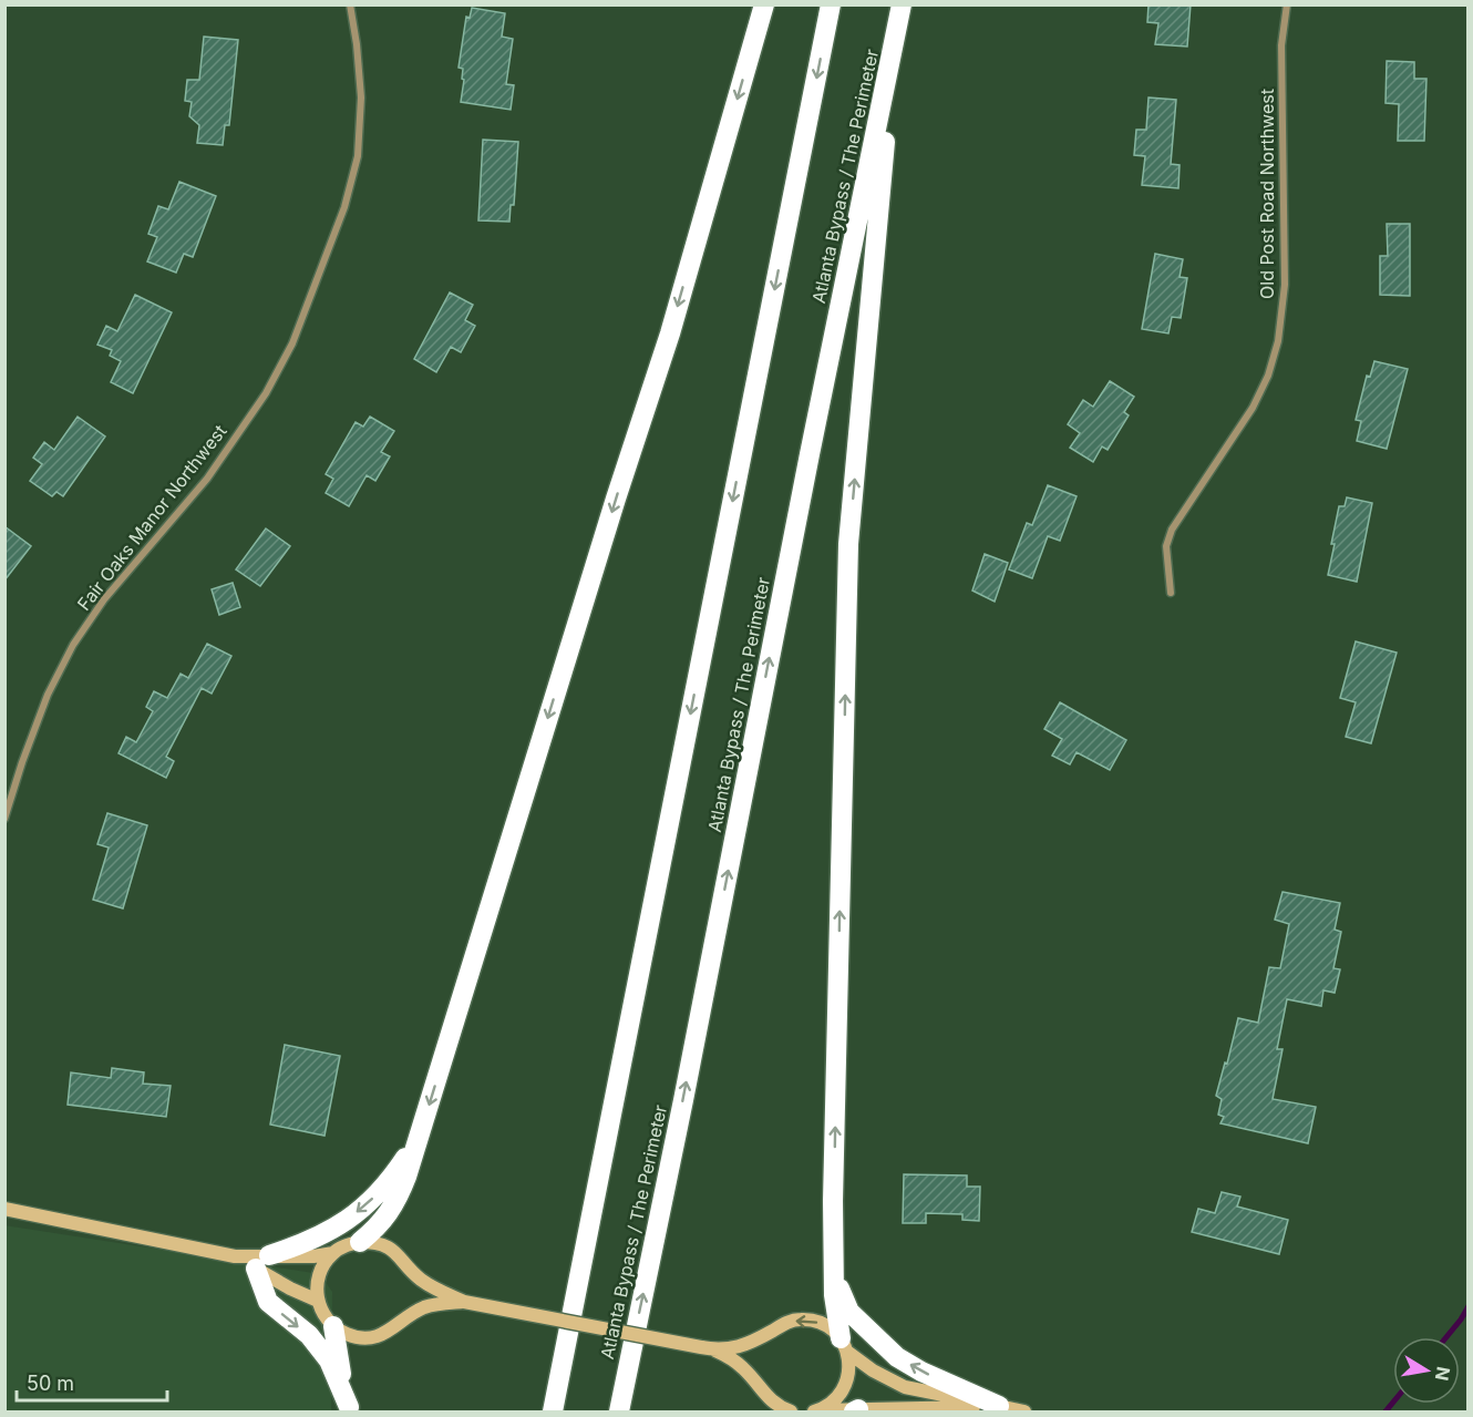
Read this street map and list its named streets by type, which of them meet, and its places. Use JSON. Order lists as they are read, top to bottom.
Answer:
{
  "streets": {
    "highway": ["Atlanta Bypass / The Perimeter"],
    "street": ["Old Post Road Northwest", "Fair Oaks Manor Northwest"]
  },
  "scale_bar": "50 m",
  "north": "right"
}
